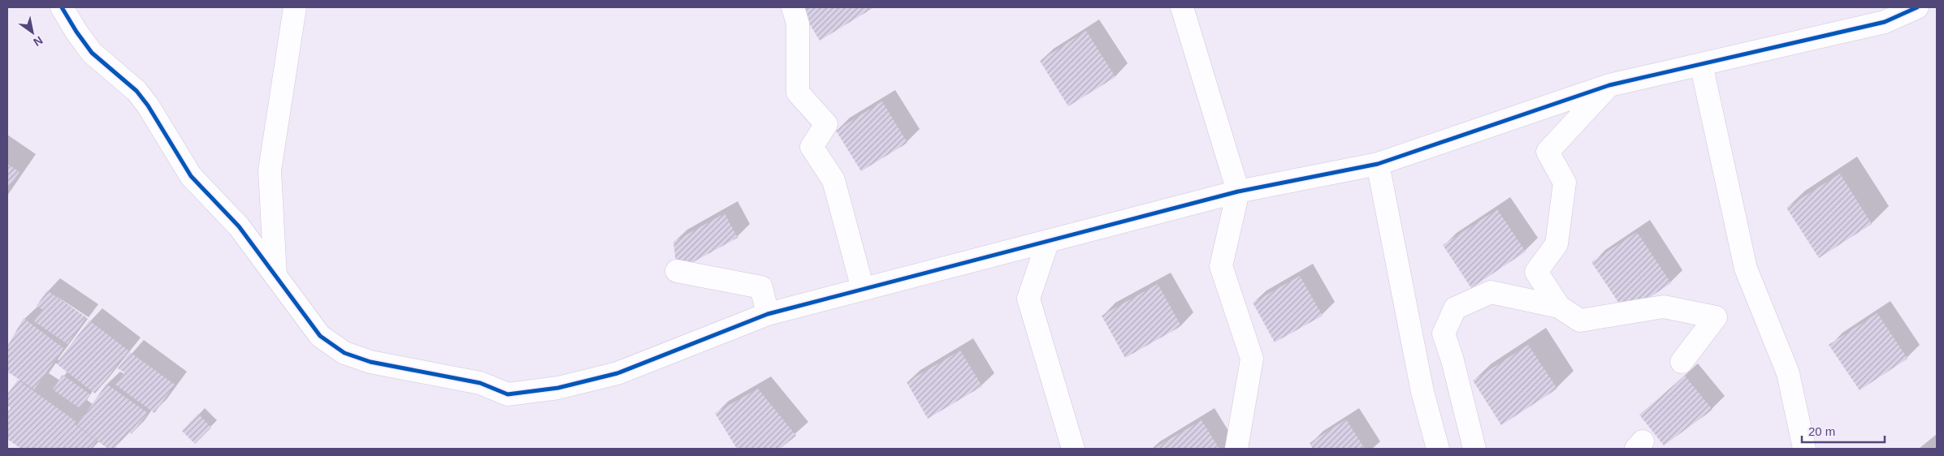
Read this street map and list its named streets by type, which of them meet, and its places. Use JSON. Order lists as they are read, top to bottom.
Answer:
{
  "scale_bar": "20 m",
  "north": "bottom right"
}
